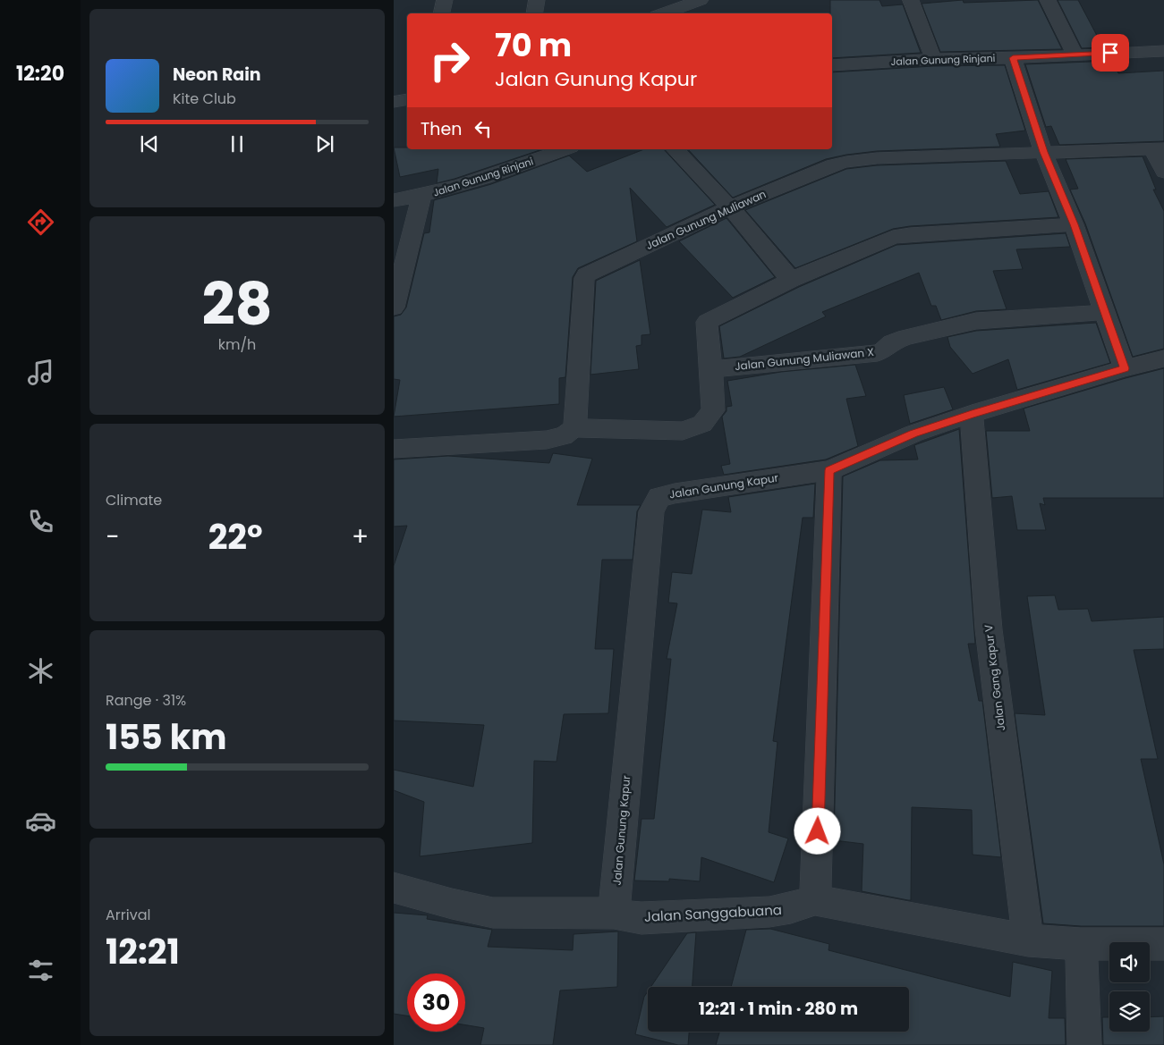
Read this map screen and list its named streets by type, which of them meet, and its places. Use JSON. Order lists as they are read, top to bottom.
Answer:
{
  "streets": {
    "street": [
      "Jalan Gunung Rinjani",
      "Jalan Gunung Muliawan",
      "Jalan Gunung Muliawan X",
      "Jalan Gunung Kapur",
      "Jalan Gang Kapur V",
      "Jalan Sanggabuana"
    ]
  },
  "crossings": [
    ["Jalan Gunung Kapur", "Jalan Gang Kapur V"],
    ["Jalan Gunung Kapur", "Jalan Sanggabuana"],
    ["Jalan Gang Kapur V", "Jalan Sanggabuana"]
  ],
  "page": {
    "tabs": "12:20",
    "turn": ["70 m", "Jalan Gunung Kapur"],
    "song": ["Neon Rain", "Kite Club"],
    "then": "Then",
    "tile": [
      ["28", "km/h"],
      "Climate",
      ["Range · 31%", "155 km"],
      ["Arrival", "12:21"]
    ],
    "heat": ["−", "22°", "+"],
    "limit": "30",
    "trip": "12:21 · 1 min · 280 m"
  }
}
